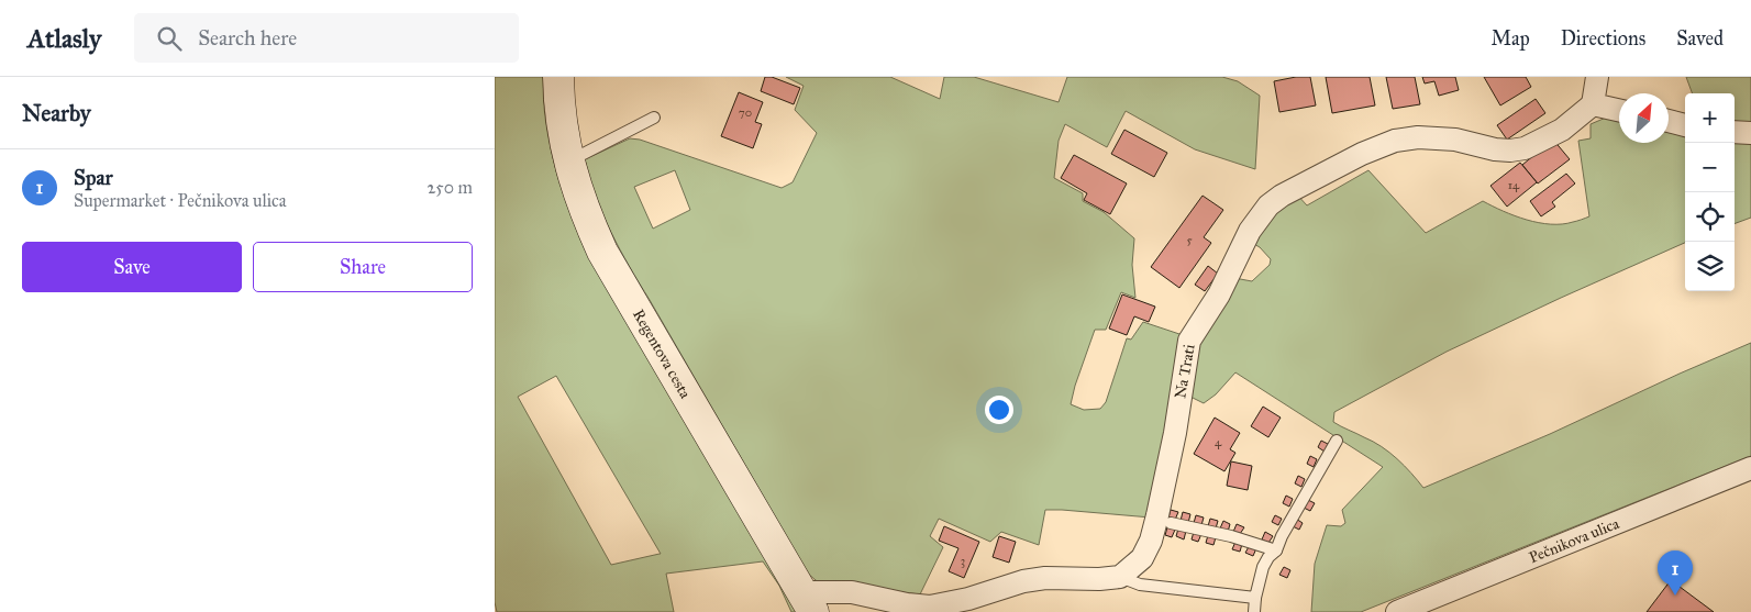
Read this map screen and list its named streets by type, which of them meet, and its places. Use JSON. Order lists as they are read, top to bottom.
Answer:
{
  "streets": {
    "street": ["Regentova cesta", "Na Trati", "Pečnikova ulica"]
  },
  "house_numbers": [
    "70",
    "14",
    "5",
    "4",
    "3"
  ],
  "north": "top right",
  "page": {
    "header": "Atlasly",
    "search": "Search here",
    "nav": ["Map", "Directions", "Saved"],
    "heading": "Nearby",
    "map_buttons": ["+", "−"],
    "list": [
      {
        "mark": "1",
        "name": "Spar",
        "note": "Supermarket · Pečnikova ulica",
        "value": "250 m"
      }
    ],
    "buttons": ["Save", "Share"],
    "pins": "1"
  }
}
